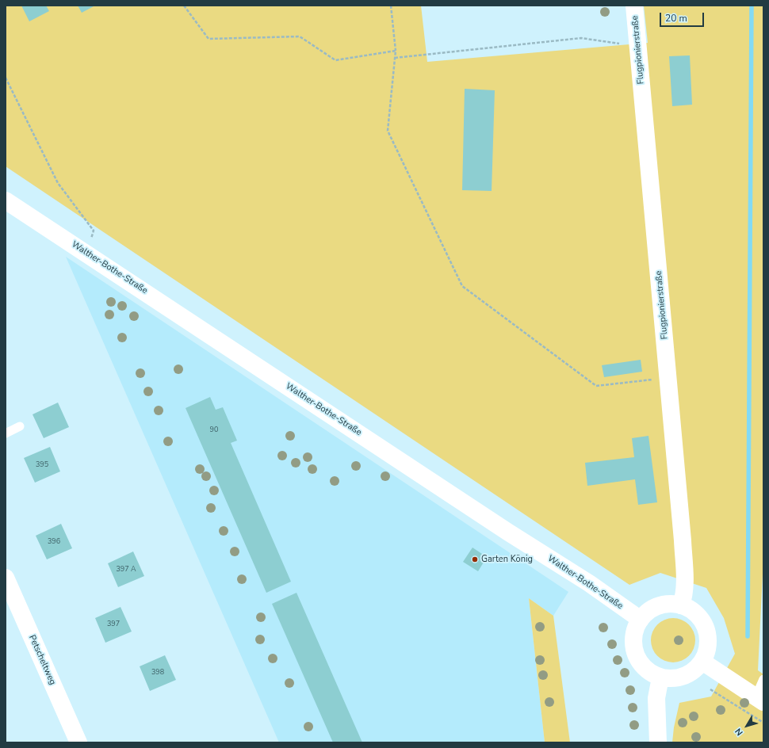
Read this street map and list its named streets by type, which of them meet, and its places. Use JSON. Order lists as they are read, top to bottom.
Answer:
{
  "streets": {
    "street": ["Flugpionierstraße", "Walther-Bothe-Straße", "Petscheltweg"]
  },
  "crossings": [
    ["Flugpionierstraße", "Walther-Bothe-Straße"]
  ],
  "places": ["Garten König"],
  "house_numbers": [
    "90",
    "395",
    "396",
    "397 A",
    "397",
    "398"
  ],
  "scale_bar": "20 m",
  "north": "bottom left"
}
